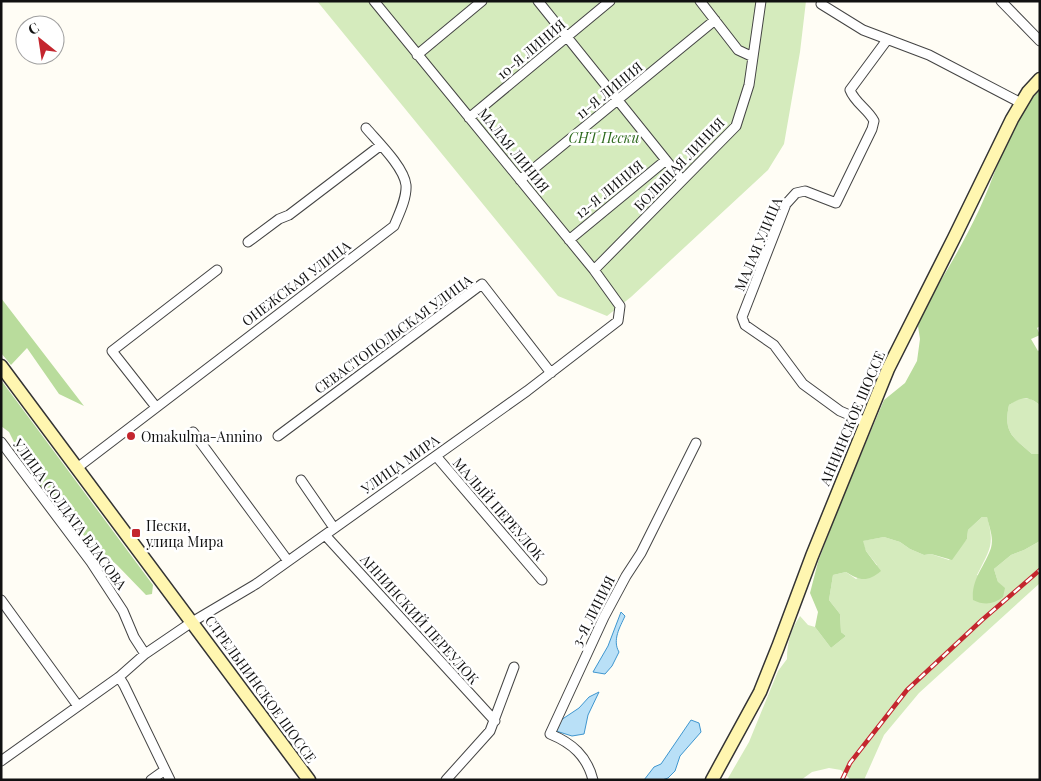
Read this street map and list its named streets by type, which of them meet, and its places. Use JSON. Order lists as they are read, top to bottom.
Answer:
{
  "streets": {
    "main road": ["АННИНСКОЕ ШОССЕ", "СТРЕЛЬНИНСКОЕ ШОССЕ"],
    "street": [
      "10-Я ЛИНИЯ",
      "11-Я ЛИНИЯ",
      "МАЛАЯ ЛИНИЯ",
      "БОЛЬШАЯ ЛИНИЯ",
      "12-Я ЛИНИЯ",
      "МАЛАЯ УЛИЦА",
      "ОНЕЖСКАЯ УЛИЦА",
      "СЕВАСТОПОЛЬСКАЯ УЛИЦА",
      "УЛИЦА МИРА",
      "МАЛЫЙ ПЕРЕУЛОК",
      "УЛИЦА СОЛДАТА ВЛАСОВА",
      "3-Я ЛИНИЯ",
      "АННИНСКИЙ ПЕРЕУЛОК"
    ]
  },
  "crossings": [
    ["10-Я ЛИНИЯ", "МАЛАЯ ЛИНИЯ"],
    ["11-Я ЛИНИЯ", "МАЛАЯ ЛИНИЯ"],
    ["МАЛАЯ ЛИНИЯ", "БОЛЬШАЯ ЛИНИЯ"],
    ["МАЛАЯ ЛИНИЯ", "12-Я ЛИНИЯ"],
    ["МАЛАЯ ЛИНИЯ", "УЛИЦА МИРА"],
    ["МАЛАЯ УЛИЦА", "АННИНСКОЕ ШОССЕ"],
    ["ОНЕЖСКАЯ УЛИЦА", "СТРЕЛЬНИНСКОЕ ШОССЕ"],
    ["СЕВАСТОПОЛЬСКАЯ УЛИЦА", "УЛИЦА МИРА"],
    ["УЛИЦА МИРА", "МАЛЫЙ ПЕРЕУЛОК"],
    ["УЛИЦА МИРА", "УЛИЦА СОЛДАТА ВЛАСОВА"],
    ["УЛИЦА МИРА", "АННИНСКИЙ ПЕРЕУЛОК"],
    ["УЛИЦА МИРА", "СТРЕЛЬНИНСКОЕ ШОССЕ"]
  ],
  "parks": ["СНТ Пески"],
  "places": {
    "other": ["Omakulma-Annino"],
    "transit": ["Пески, улица Мира"]
  },
  "north": "top left"
}
